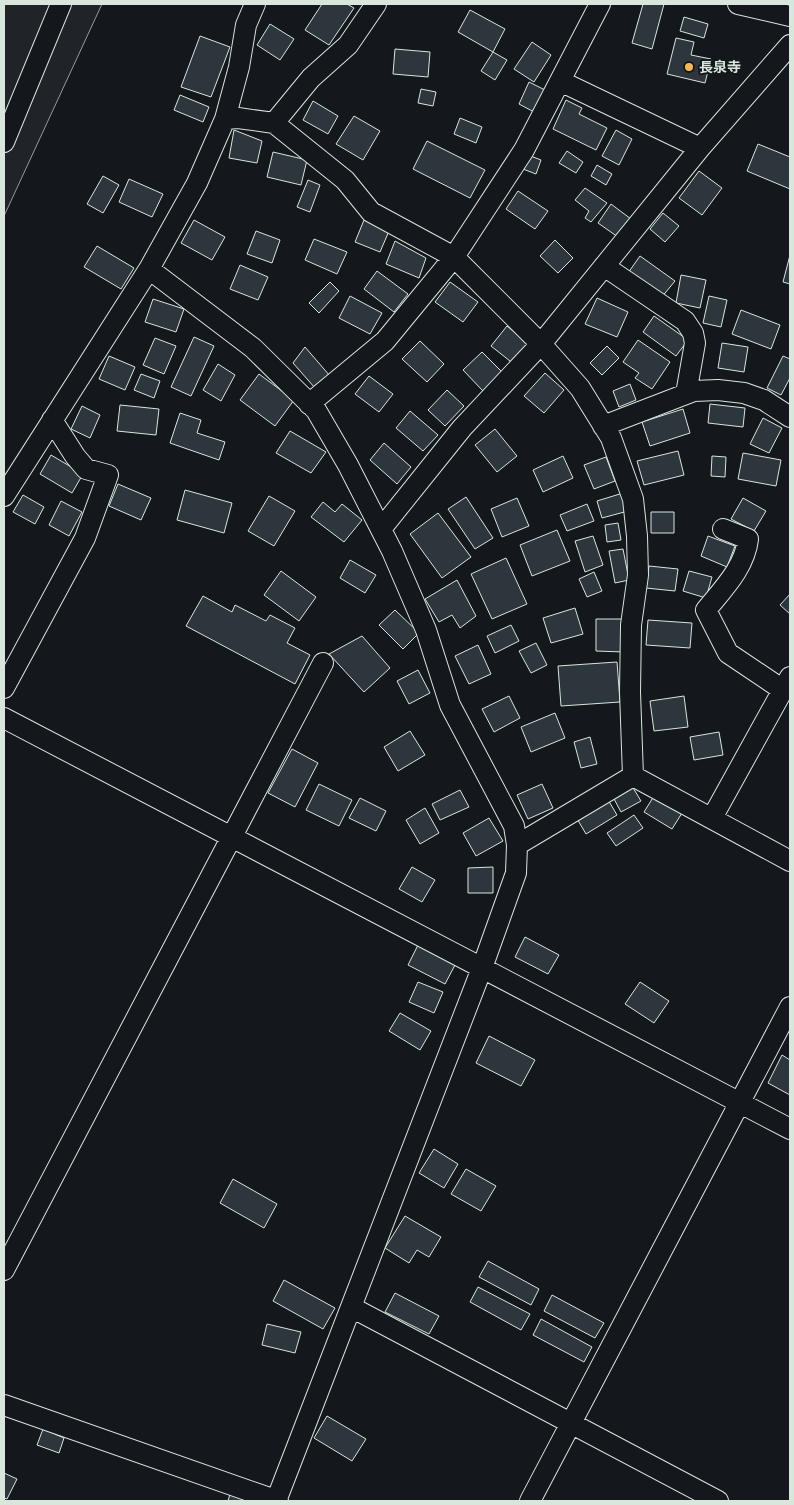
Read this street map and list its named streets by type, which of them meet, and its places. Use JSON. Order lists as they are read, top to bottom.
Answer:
{
  "places": ["長泉寺"]
}
